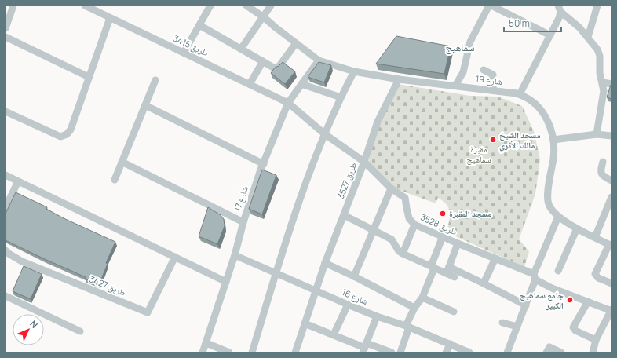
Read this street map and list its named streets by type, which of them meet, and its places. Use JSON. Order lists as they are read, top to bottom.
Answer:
{
  "streets": {
    "street": [
      "طريق 3415",
      "شارع 19",
      "طريق 3527",
      "شارع 17",
      "طريق 3528",
      "طريق 3427",
      "شارع 16"
    ]
  },
  "crossings": [
    ["طريق 3415", "شارع 17"],
    ["طريق 3415", "طريق 3528"],
    ["شارع 19", "طريق 3527"],
    ["شارع 19", "شارع 17"],
    ["طريق 3527", "طريق 3528"],
    ["طريق 3527", "شارع 16"],
    ["شارع 17", "شارع 16"]
  ],
  "districts": ["سماهيج"],
  "parks": ["مقبرة سماهيج"],
  "places": ["مسجد الشيخ مالك الأثري", "مسجد المقبرة", "جامع سماهيج الكبير"],
  "scale_bar": "50 m",
  "north": "top right"
}
